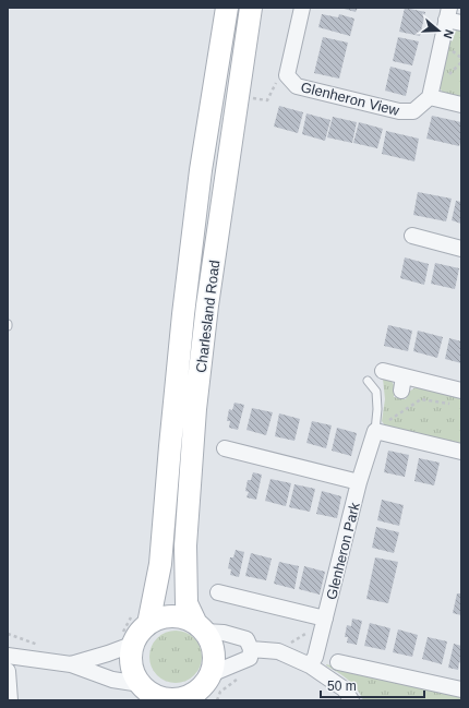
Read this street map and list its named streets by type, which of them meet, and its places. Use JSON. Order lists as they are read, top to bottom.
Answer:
{
  "streets": {
    "main road": ["Charlesland Road"],
    "street": ["Glenheron View", "Glenheron Park"]
  },
  "scale_bar": "50 m",
  "north": "right"
}
